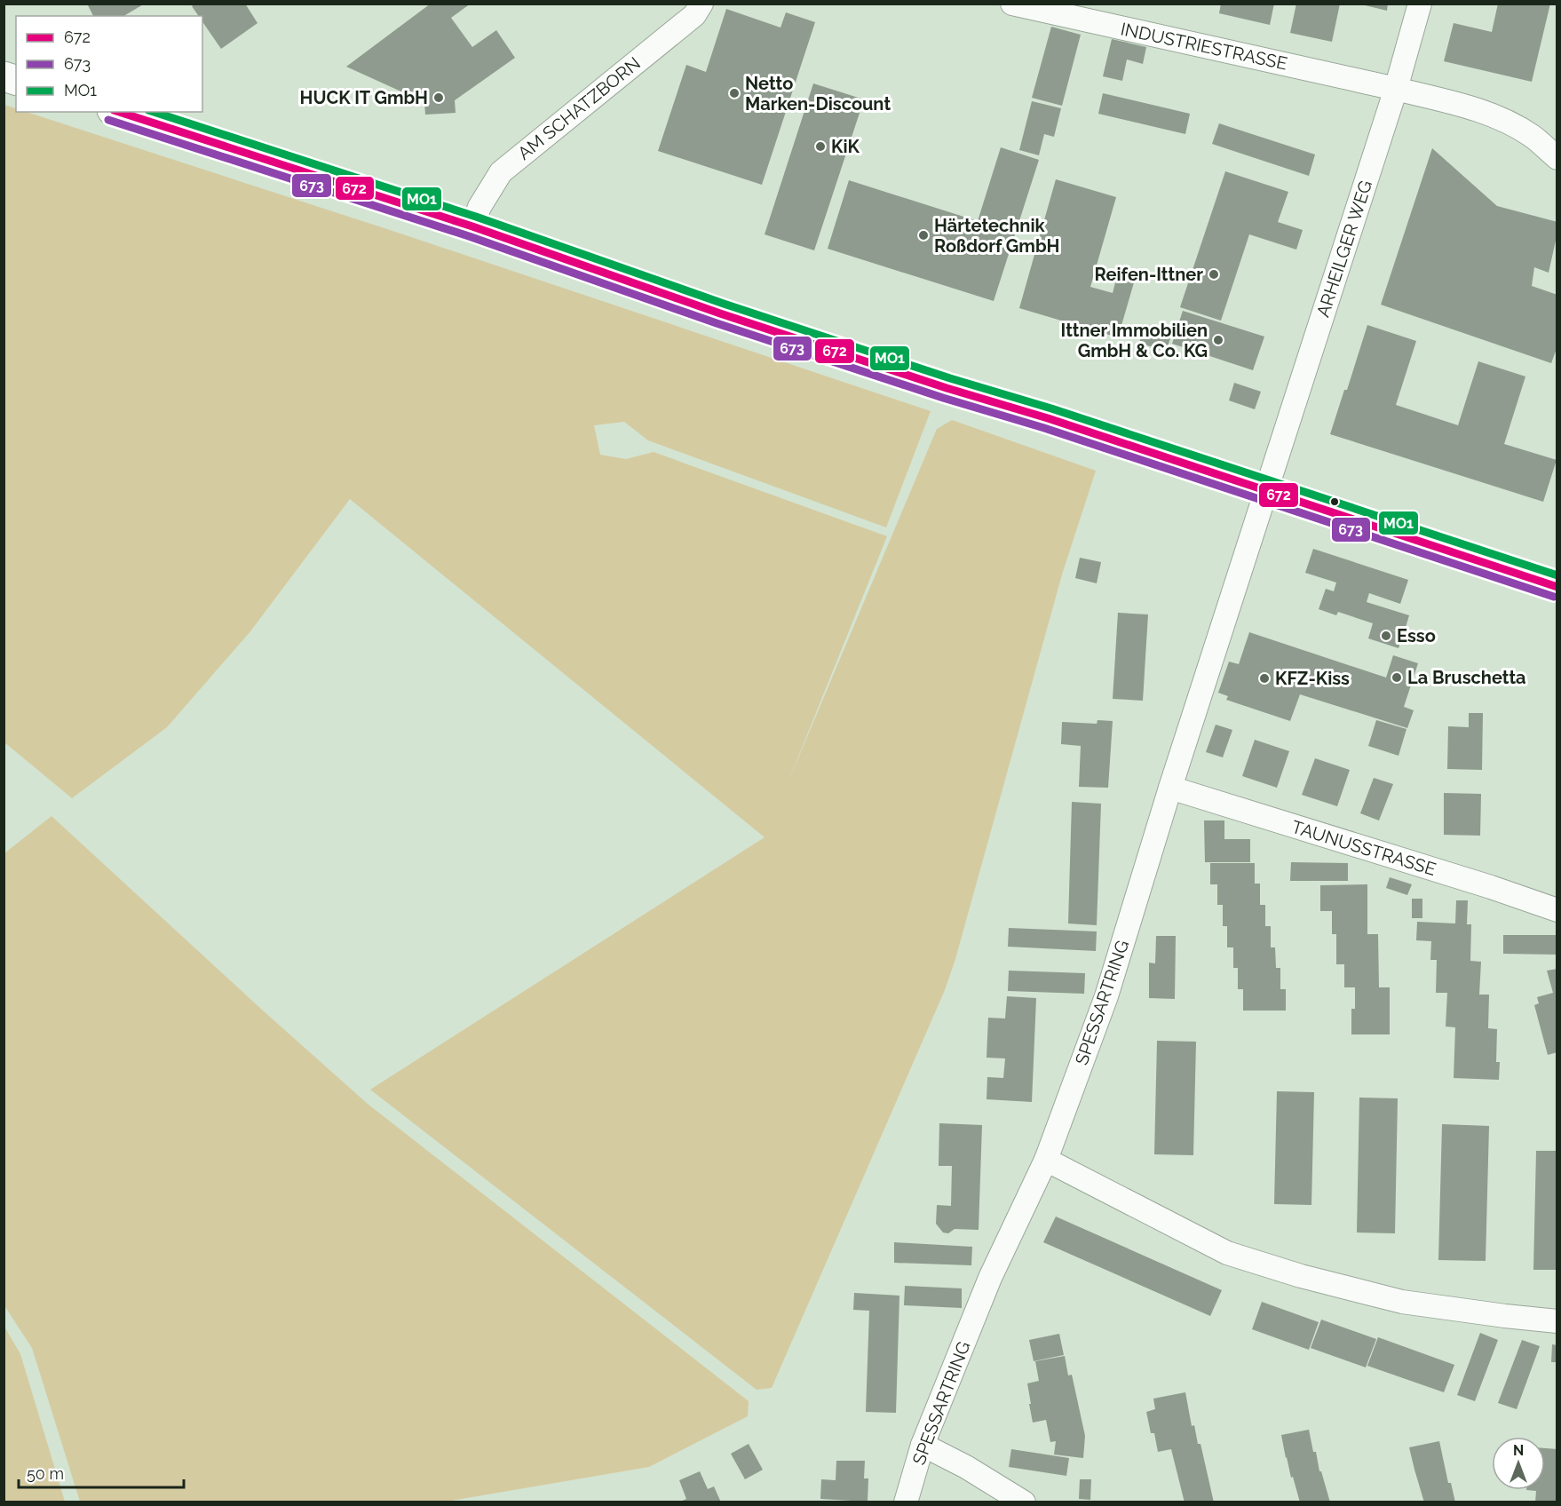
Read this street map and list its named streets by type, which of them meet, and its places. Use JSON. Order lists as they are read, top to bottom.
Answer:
{
  "streets": {
    "street": [
      "INDUSTRIESTRASSE",
      "AM SCHATZBORN",
      "ARHEILGER WEG",
      "TAUNUSSTRASSE",
      "SPESSARTRING"
    ]
  },
  "crossings": [
    ["INDUSTRIESTRASSE", "ARHEILGER WEG"],
    ["ARHEILGER WEG", "SPESSARTRING"],
    ["TAUNUSSTRASSE", "SPESSARTRING"]
  ],
  "places": [
    "Netto Marken-Discount",
    "HUCK IT GmbH",
    "KiK",
    "Härtetechnik Roßdorf GmbH",
    "Reifen-Ittner",
    "Ittner Immobilien GmbH & Co. KG",
    "Esso",
    "La Bruschetta",
    "KFZ-Kiss"
  ],
  "lines": ["transit line 672", "transit line MO1", "transit line 673"],
  "legend": ["672", "673", "MO1"],
  "scale_bar": "50 m",
  "north": "top"
}
